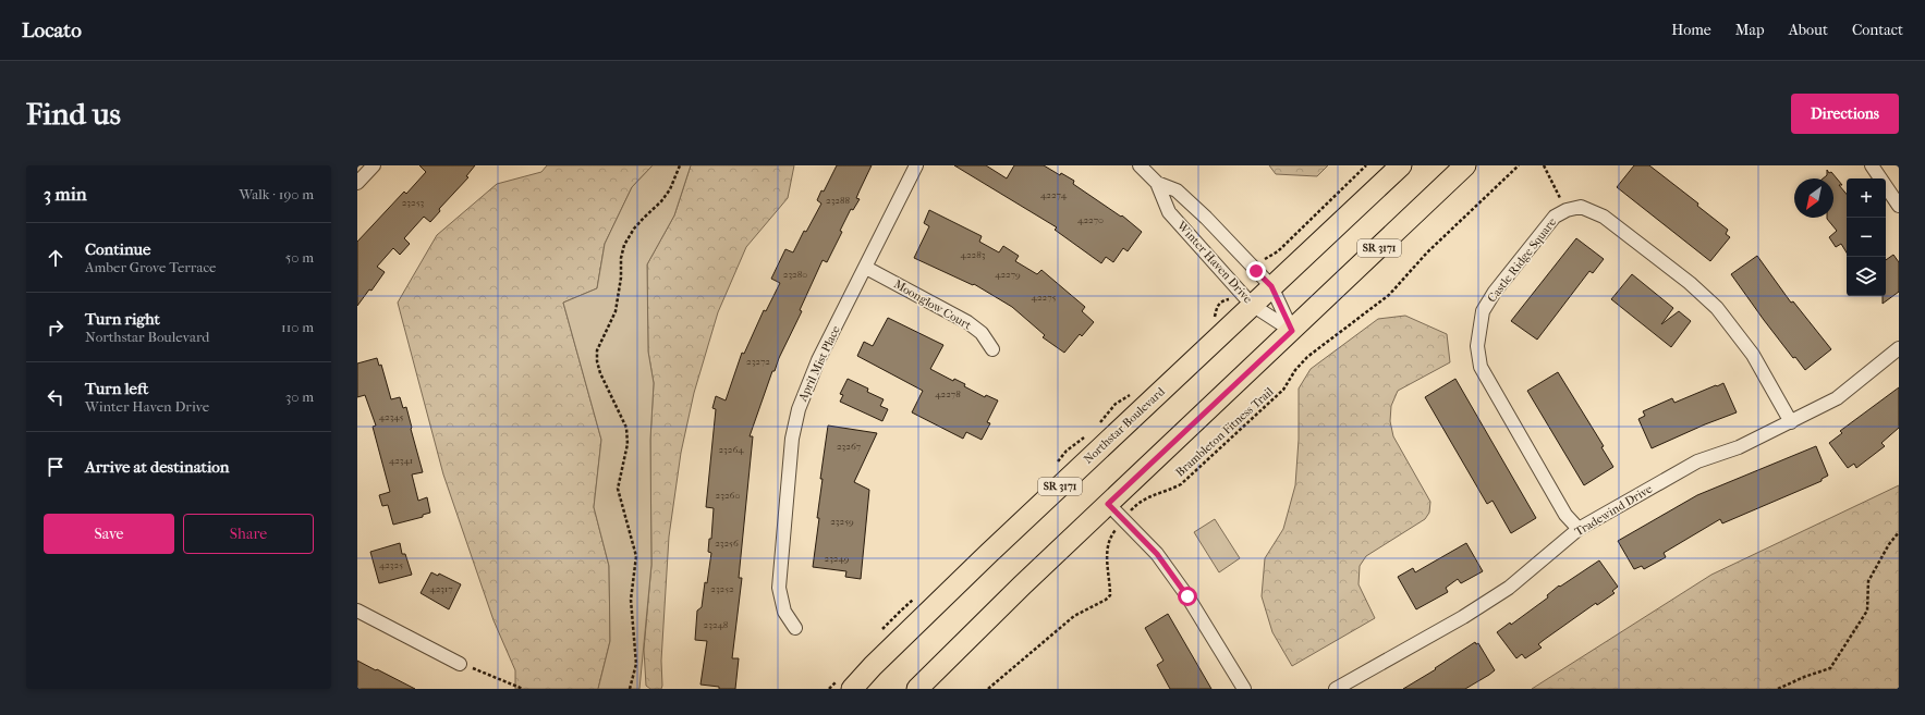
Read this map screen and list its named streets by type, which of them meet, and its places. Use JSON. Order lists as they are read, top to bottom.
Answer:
{
  "streets": {
    "main road": ["SR 3171", "Northstar Boulevard"],
    "street": [
      "Castle Ridge Square",
      "Winter Haven Drive",
      "Moonglow Court",
      "April Mist Place",
      "Tradewind Drive"
    ],
    "path": ["Brambleton Fitness Trail"]
  },
  "crossings": [
    ["SR 3171", "Winter Haven Drive"],
    ["Castle Ridge Square", "Tradewind Drive"],
    ["Winter Haven Drive", "Northstar Boulevard"],
    ["Moonglow Court", "April Mist Place"]
  ],
  "house_numbers": [
    "42274",
    "23288",
    "23253",
    "42270",
    "42283",
    "23280",
    "42279",
    "42275",
    "23272",
    "42278",
    "42345",
    "23267",
    "23264",
    "42341",
    "23260",
    "23259",
    "23256",
    "23249",
    "42325",
    "42317",
    "23252",
    "23248"
  ],
  "north": "bottom left",
  "page": {
    "header": "Locato",
    "nav": [
      "Home",
      "Map",
      "About",
      "Contact"
    ],
    "buttons": [
      "Directions",
      ["Save", "Share"]
    ],
    "title": "Find us",
    "heading": ["3 min", "Walk · 190 m"],
    "map_buttons": ["+", "−"],
    "list": [
      ["Continue", "Amber Grove Terrace", "50 m"],
      ["Turn right", "Northstar Boulevard", "110 m"],
      ["Turn left", "Winter Haven Drive", "30 m"],
      "Arrive at destination"
    ]
  }
}
